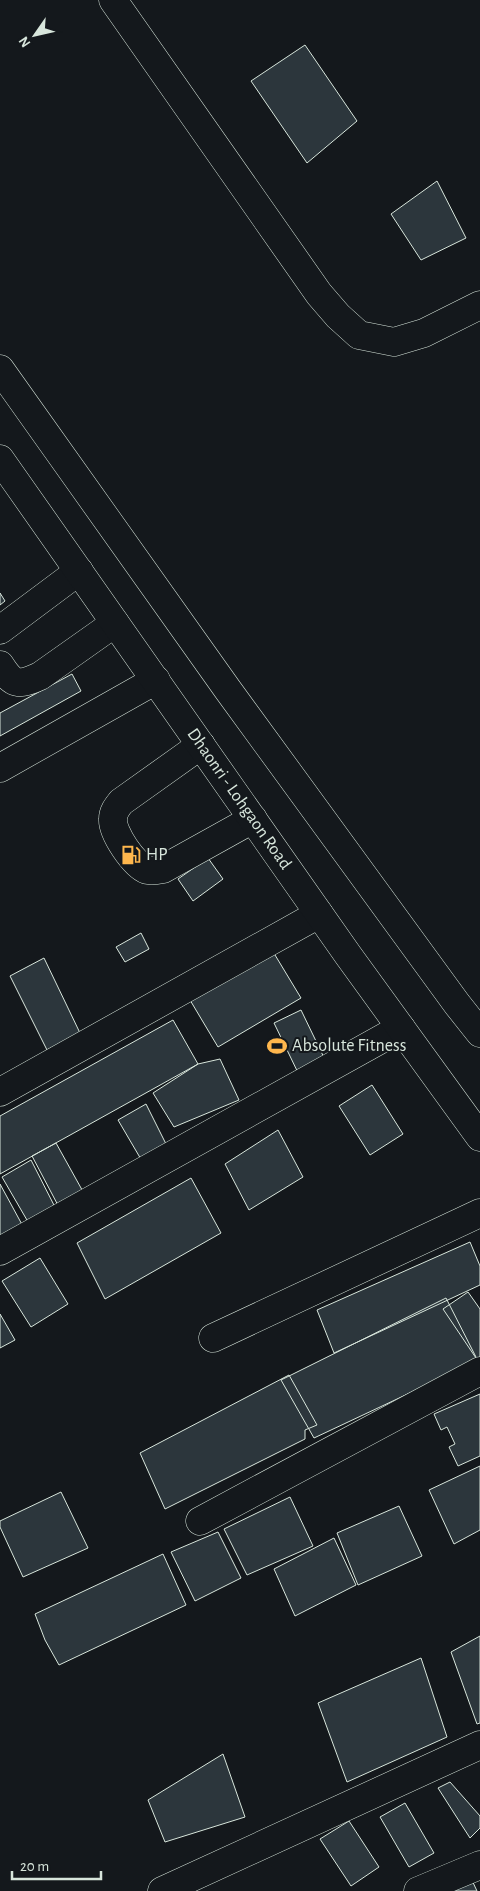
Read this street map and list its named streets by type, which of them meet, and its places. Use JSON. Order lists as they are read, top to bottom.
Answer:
{
  "streets": {
    "street": ["Dhaonri - Lohgaon Road"]
  },
  "places": {
    "fuel station": ["HP"],
    "sports": ["Absolute Fitness"]
  },
  "scale_bar": "20 m",
  "north": "bottom left"
}
